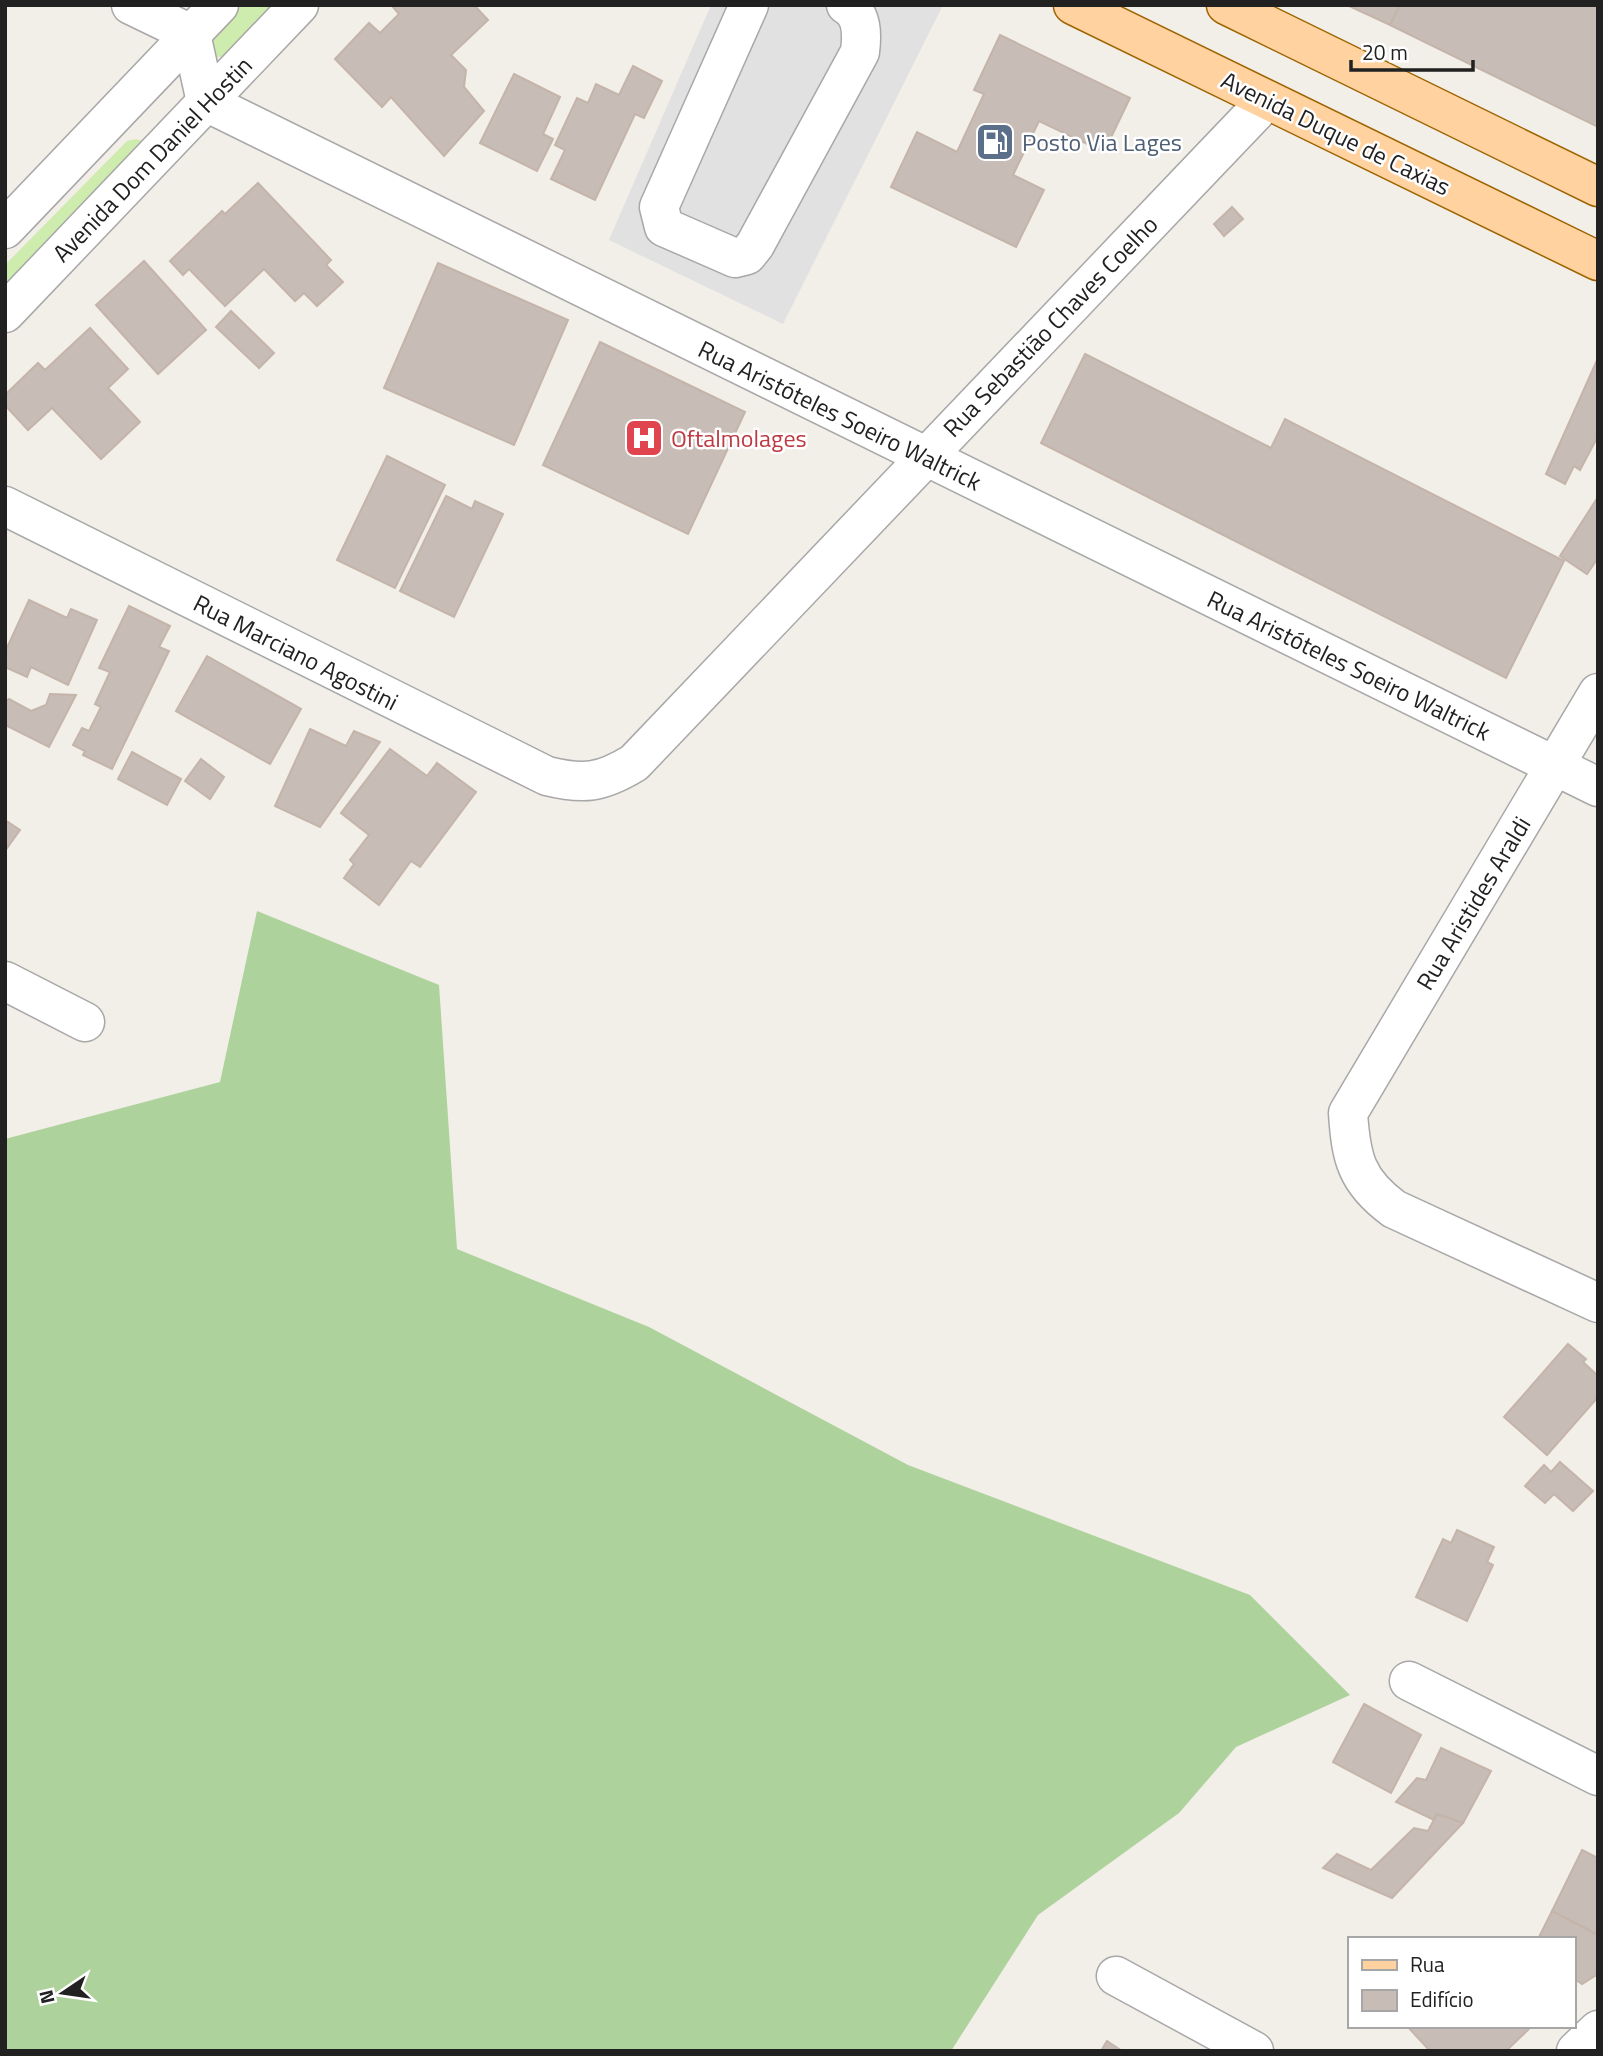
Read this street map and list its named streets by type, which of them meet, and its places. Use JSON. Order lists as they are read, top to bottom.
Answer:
{
  "streets": {
    "main road": ["Avenida Duque de Caxias"],
    "street": [
      "Avenida Dom Daniel Hostin",
      "Rua Sebastião Chaves Coelho",
      "Rua Aristóteles Soeiro Waltrick",
      "Rua Marciano Agostini",
      "Rua Aristides Araldi"
    ]
  },
  "crossings": [
    ["Avenida Duque de Caxias", "Rua Sebastião Chaves Coelho"],
    ["Avenida Dom Daniel Hostin", "Rua Aristóteles Soeiro Waltrick"],
    ["Rua Sebastião Chaves Coelho", "Rua Aristóteles Soeiro Waltrick"],
    ["Rua Sebastião Chaves Coelho", "Rua Marciano Agostini"],
    ["Rua Aristóteles Soeiro Waltrick", "Rua Aristides Araldi"]
  ],
  "places": {
    "fuel station": ["Posto Via Lages"],
    "hospital": ["Oftalmolages"]
  },
  "legend": ["Rua", "Edifício"],
  "scale_bar": "20 m",
  "north": "left"
}
